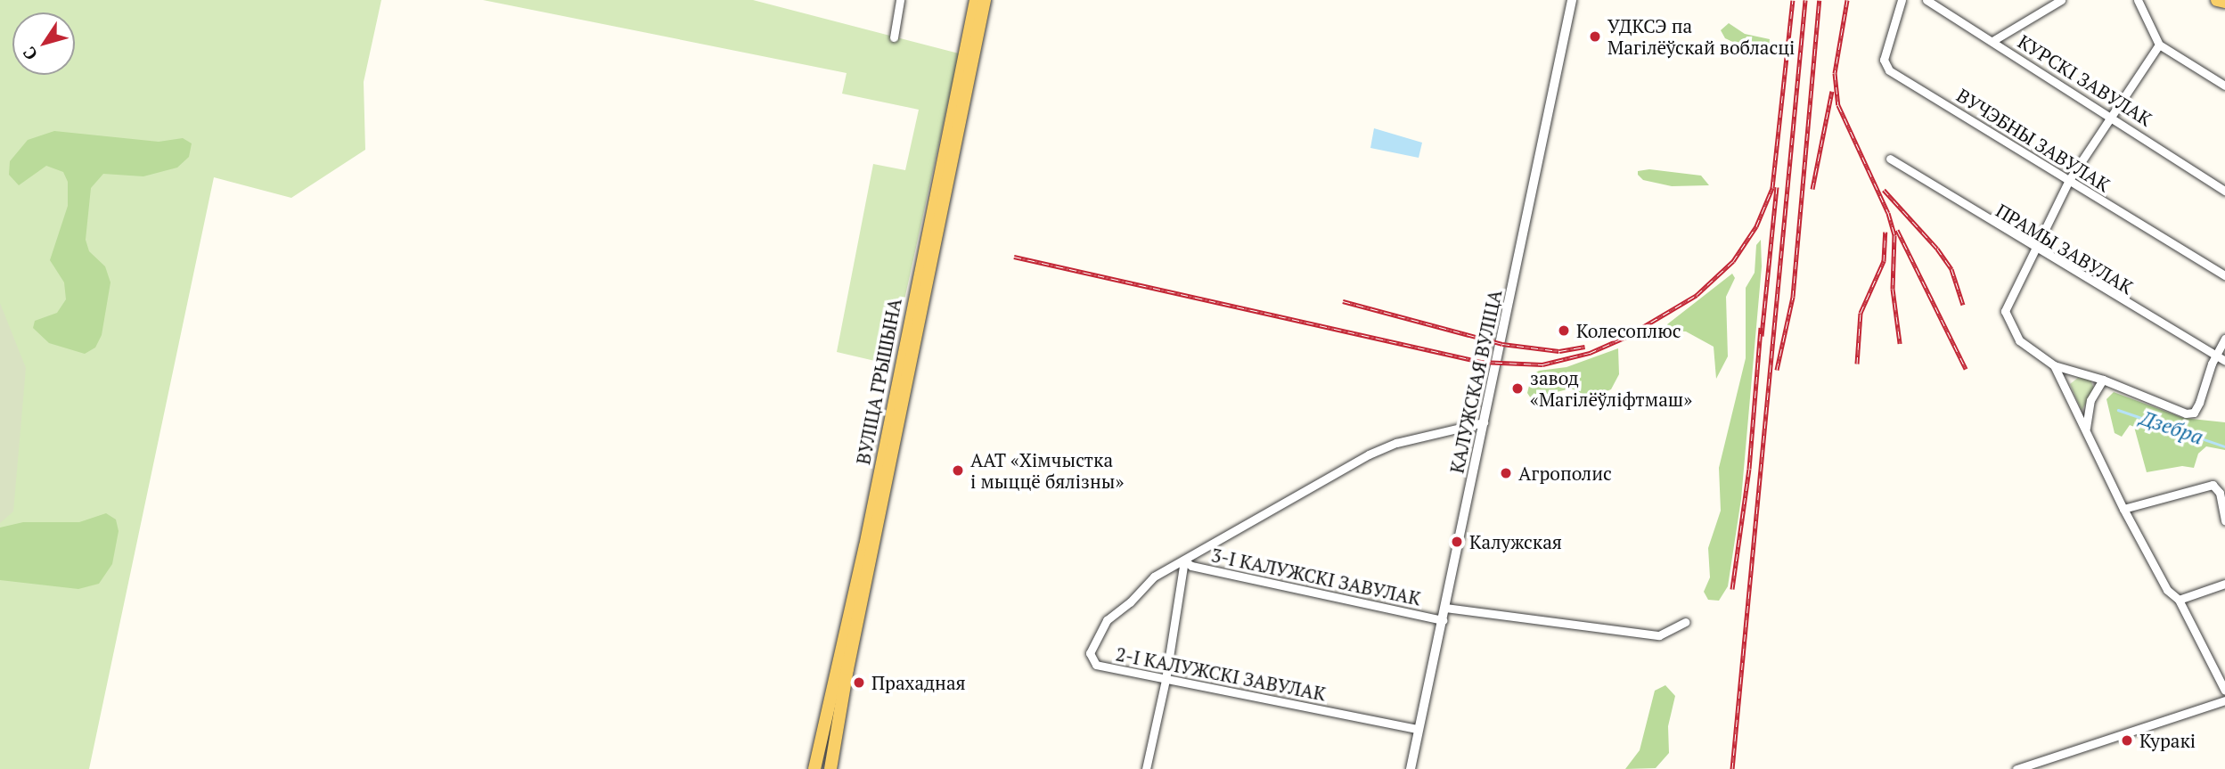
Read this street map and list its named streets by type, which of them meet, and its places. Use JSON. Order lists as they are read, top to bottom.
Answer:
{
  "streets": {
    "main road": ["ВУЛІЦА ГРЫШЫНА"],
    "street": [
      "КУРСКІ ЗАВУЛАК",
      "ВУЧЭБНЫ ЗАВУЛАК",
      "ПРАМЫ ЗАВУЛАК",
      "КАЛУЖСКАЯ ВУЛІЦА",
      "3-І КАЛУЖСКІ ЗАВУЛАК",
      "2-І КАЛУЖСКІ ЗАВУЛАК"
    ]
  },
  "crossings": [
    ["КАЛУЖСКАЯ ВУЛІЦА", "3-І КАЛУЖСКІ ЗАВУЛАК"],
    ["КАЛУЖСКАЯ ВУЛІЦА", "2-І КАЛУЖСКІ ЗАВУЛАК"],
    ["3-І КАЛУЖСКІ ЗАВУЛАК", "2-І КАЛУЖСКІ ЗАВУЛАК"]
  ],
  "water": ["Дзебра"],
  "places": [
    "УДКСЭ па Магілёўскай вобласці",
    "Колесоплюс",
    "завод «Магілёўліфтмаш»",
    "ААТ «Хімчыстка і мыццё бялізны»",
    "Агрополис",
    "Калужская",
    "Прахадная",
    "Куракі"
  ],
  "north": "bottom left"
}
